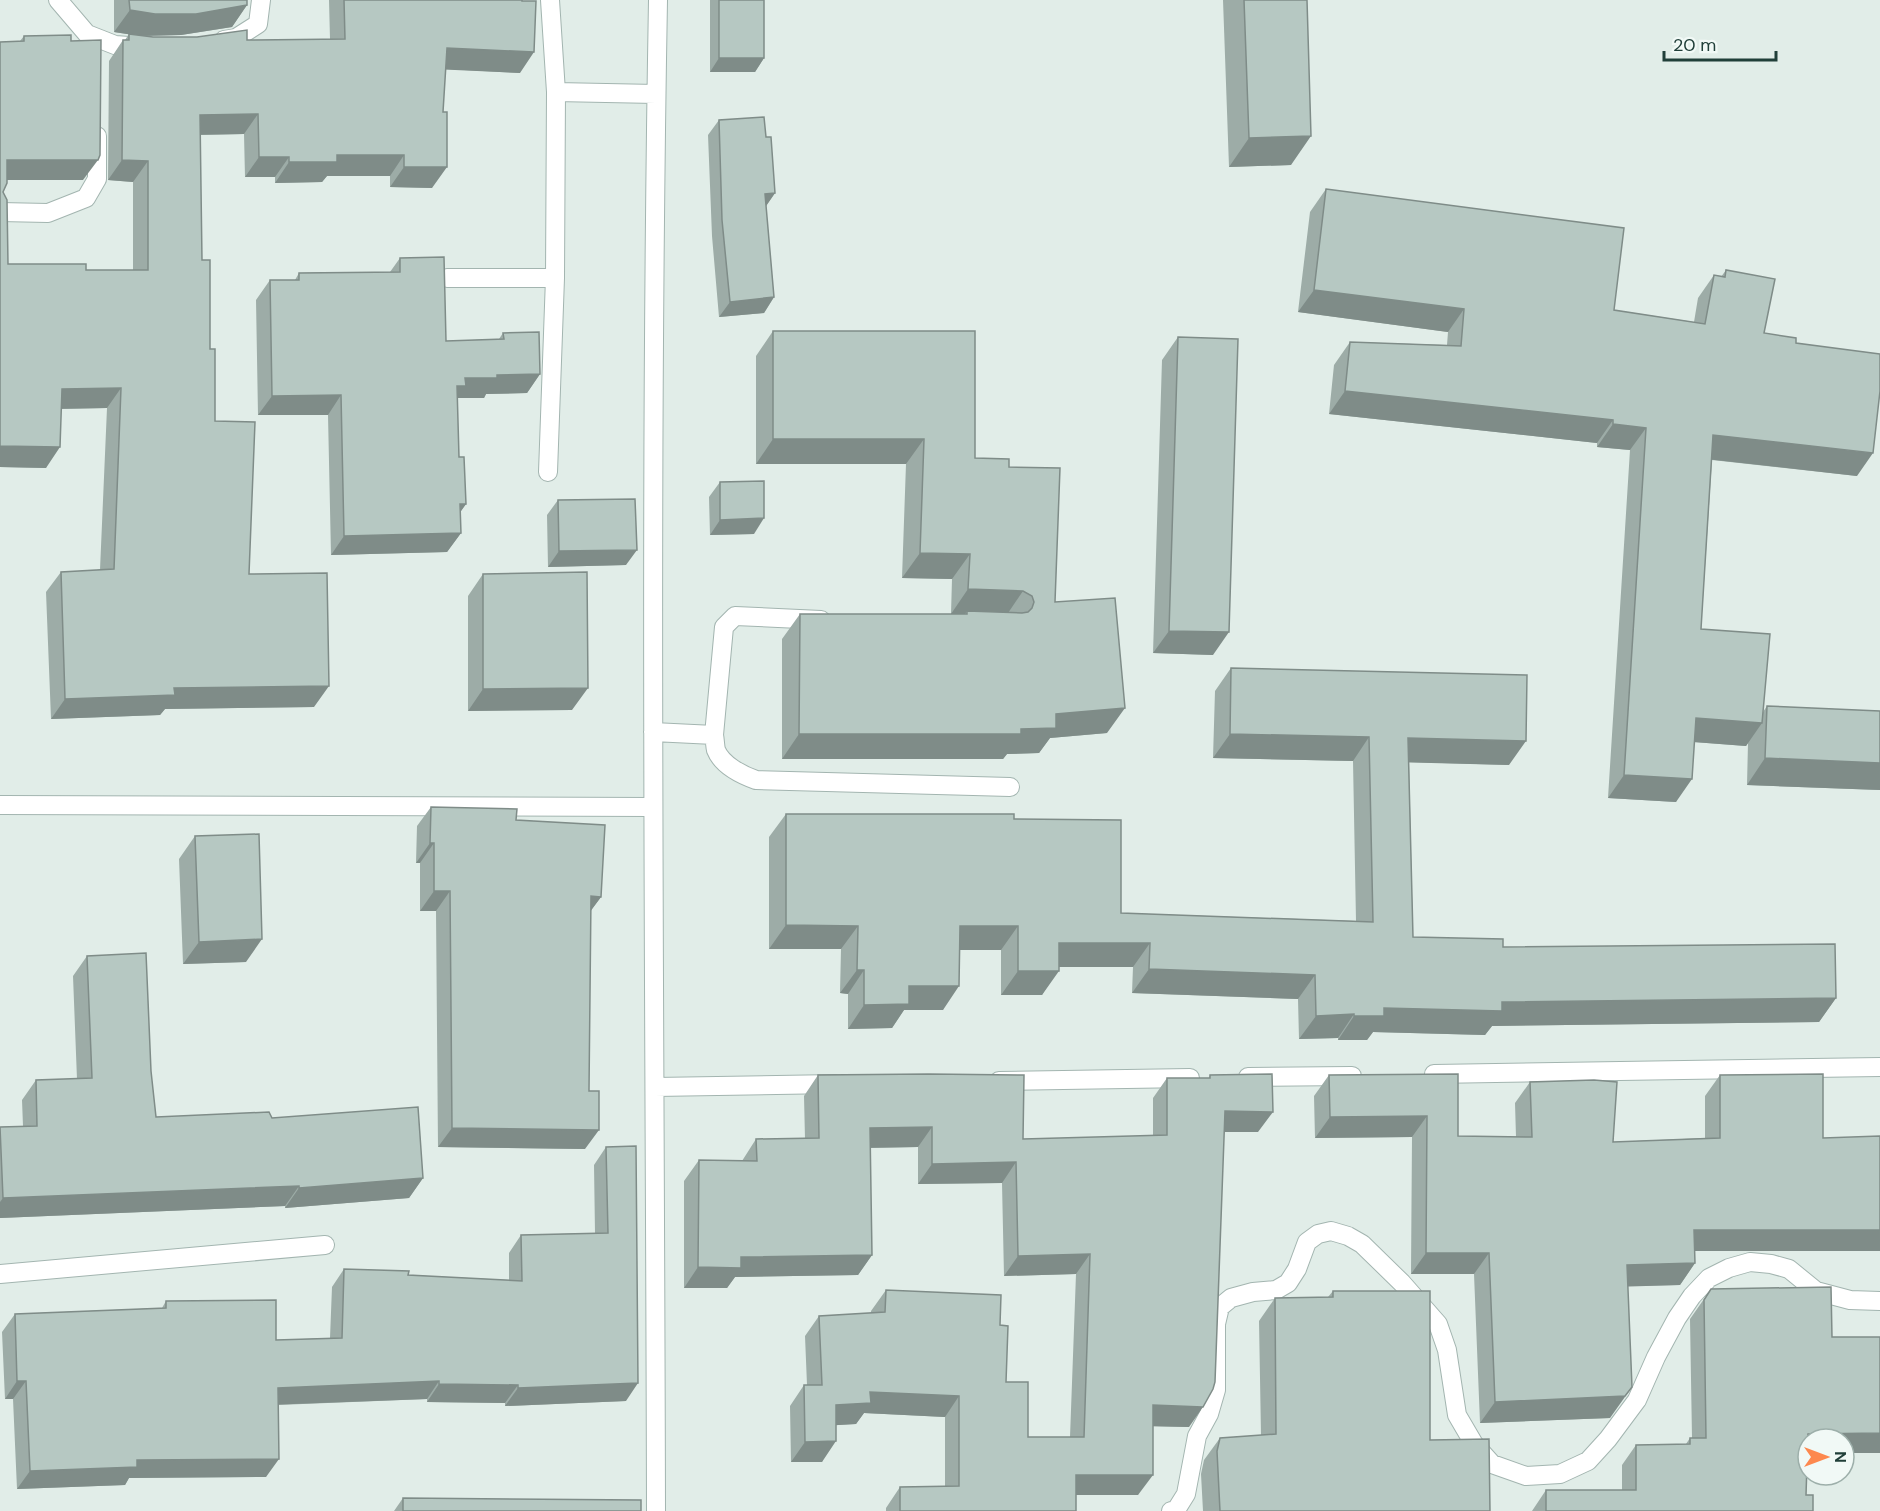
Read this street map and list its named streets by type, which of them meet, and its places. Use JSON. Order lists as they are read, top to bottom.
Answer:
{
  "scale_bar": "20 m",
  "north": "right"
}
